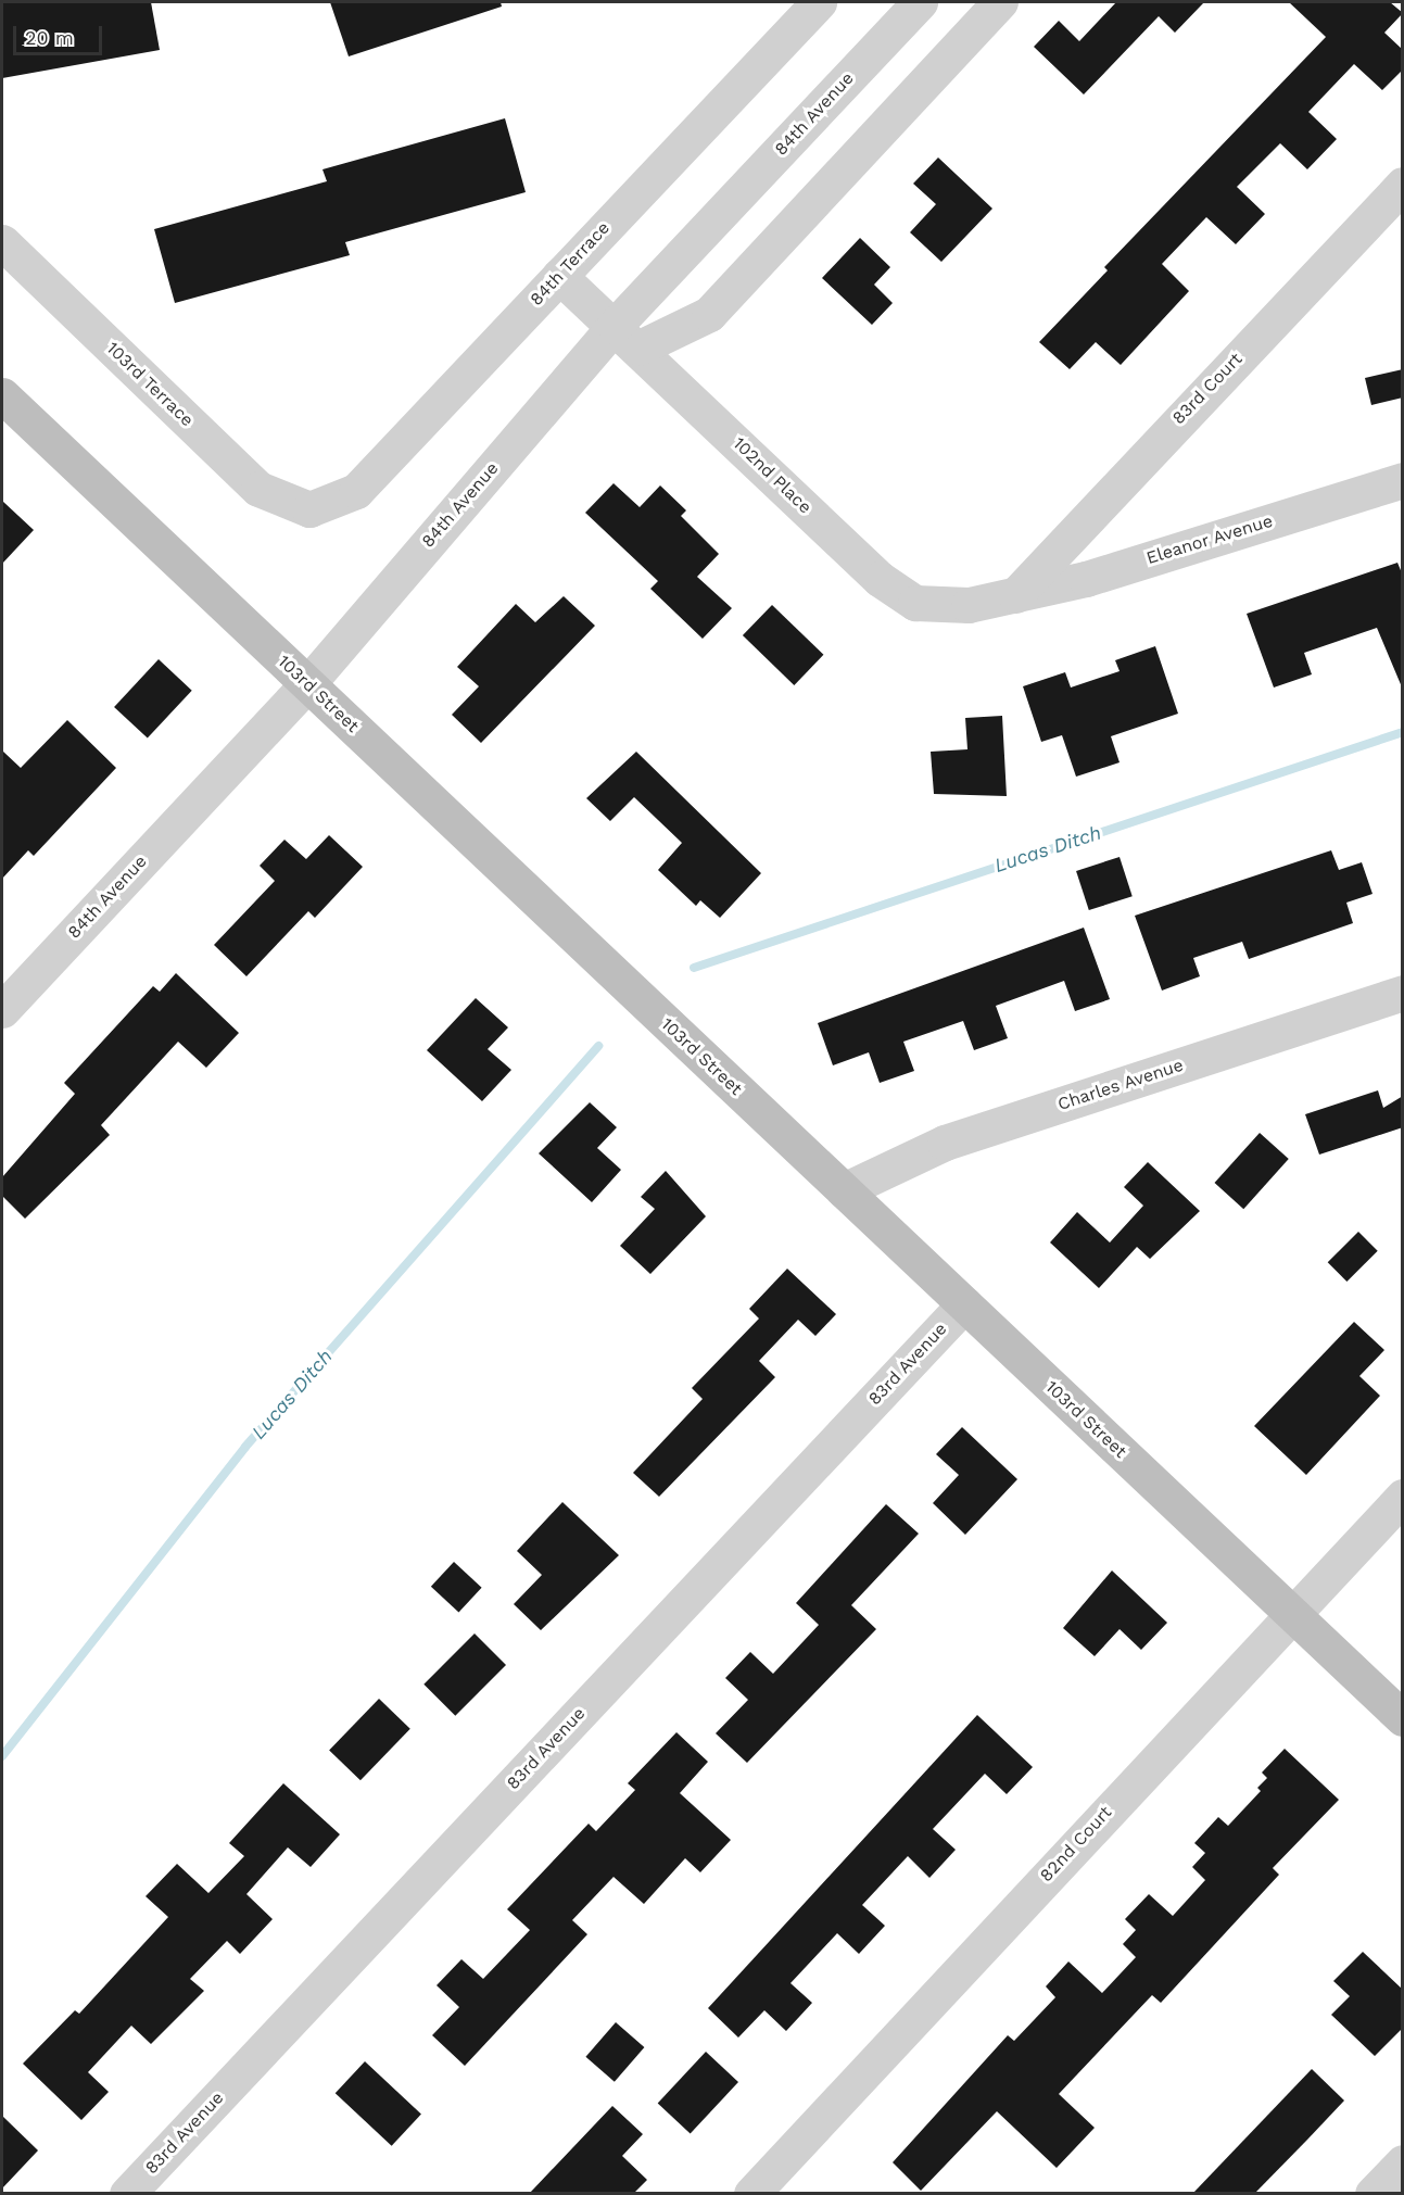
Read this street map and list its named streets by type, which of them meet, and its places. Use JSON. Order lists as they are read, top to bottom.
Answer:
{
  "streets": {
    "street": [
      "84th Avenue",
      "84th Terrace",
      "103rd Terrace",
      "83rd Court",
      "102nd Place",
      "Eleanor Avenue",
      "103rd Street",
      "Charles Avenue",
      "83rd Avenue",
      "82nd Court"
    ]
  },
  "crossings": [
    ["84th Avenue", "102nd Place"],
    ["84th Avenue", "103rd Street"],
    ["84th Terrace", "103rd Terrace"],
    ["84th Terrace", "102nd Place"],
    ["83rd Court", "102nd Place"],
    ["83rd Court", "Eleanor Avenue"],
    ["102nd Place", "Eleanor Avenue"],
    ["103rd Street", "Charles Avenue"],
    ["103rd Street", "83rd Avenue"],
    ["103rd Street", "82nd Court"]
  ],
  "water": ["Lucas Ditch"],
  "scale_bar": "20 m"
}
